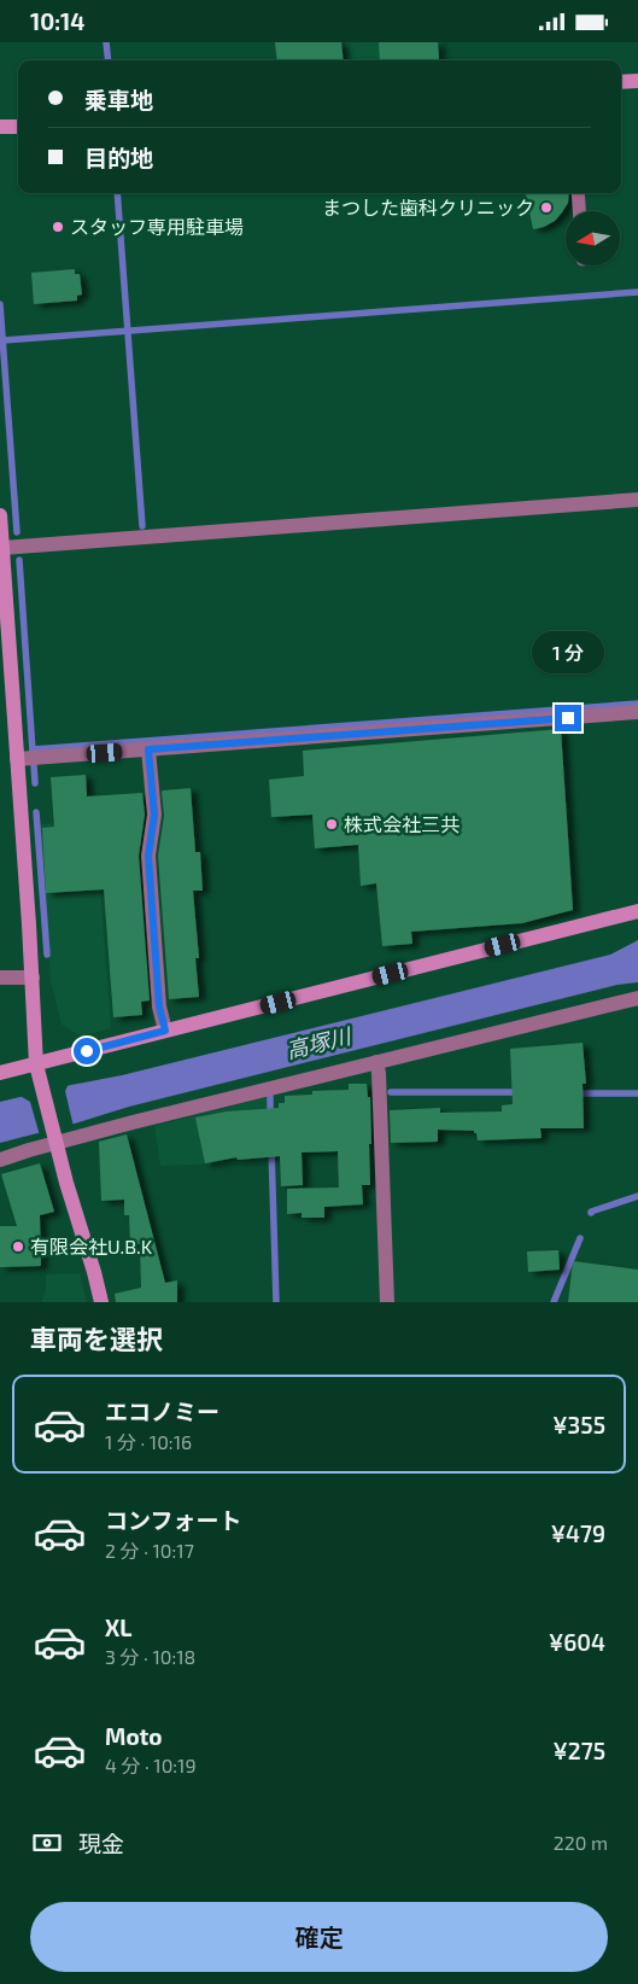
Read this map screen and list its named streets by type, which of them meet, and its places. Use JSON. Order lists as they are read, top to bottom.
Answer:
{
  "water": ["高塚川"],
  "places": [
    "まつした歯科クリニック",
    "スタッフ専用駐車場",
    "株式会社三共",
    "有限会社U.B.K"
  ],
  "north": "left",
  "page": {
    "status": "10:14",
    "banner": ["乗車地", "目的地"],
    "bubble": "1 分",
    "heading": "車両を選択",
    "list": [
      {
        "name": "エコノミー",
        "note": "1 分 · 10:16",
        "value": "¥355"
      },
      {
        "name": "コンフォート",
        "note": "2 分 · 10:17",
        "value": "¥479"
      },
      {
        "name": "XL",
        "note": "3 分 · 10:18",
        "value": "¥604"
      },
      {
        "name": "Moto",
        "note": "4 分 · 10:19",
        "value": "¥275"
      }
    ],
    "pay": ["現金", "220 m"],
    "buttons": "確定"
  }
}
